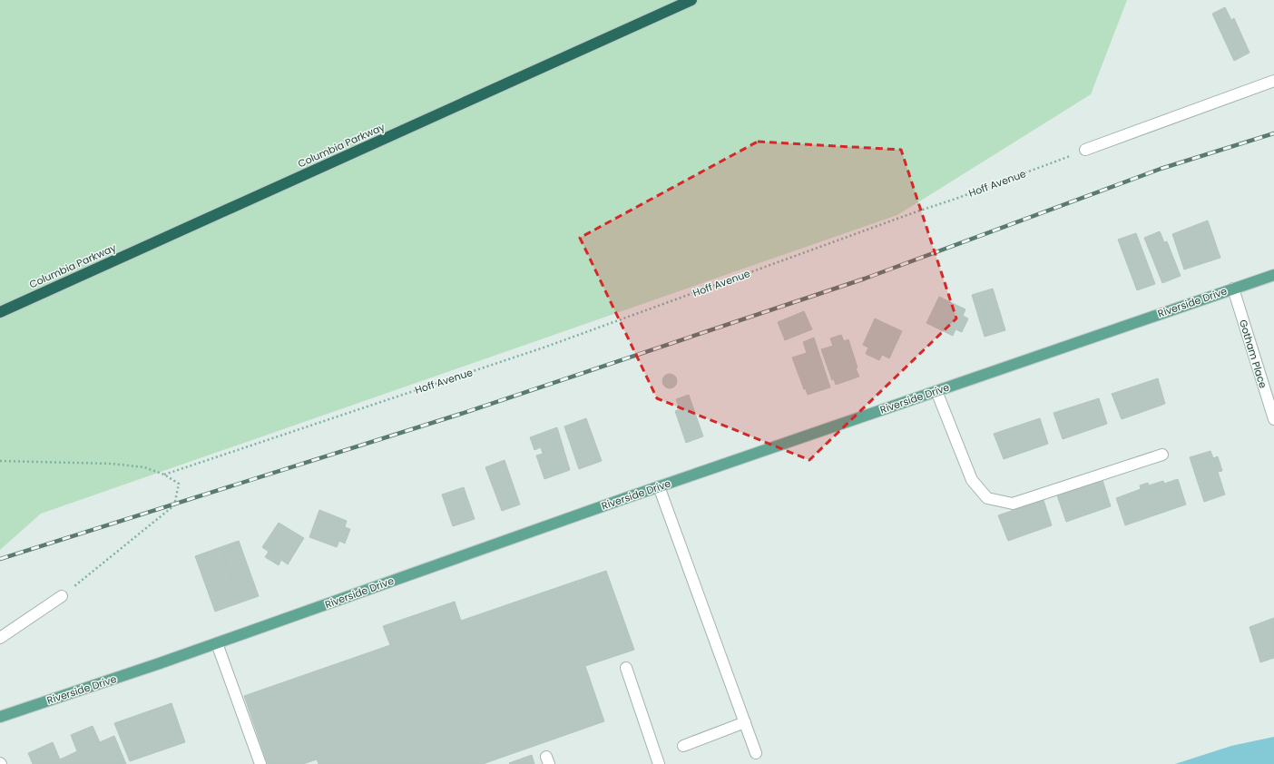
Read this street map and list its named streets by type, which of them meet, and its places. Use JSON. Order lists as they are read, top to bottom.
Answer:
{
  "streets": {
    "highway": ["Columbia Parkway"],
    "main road": ["Riverside Drive"],
    "street": ["Gotham Place"],
    "path": ["Hoff Avenue"]
  },
  "crossings": [
    ["Riverside Drive", "Gotham Place"]
  ]
}
